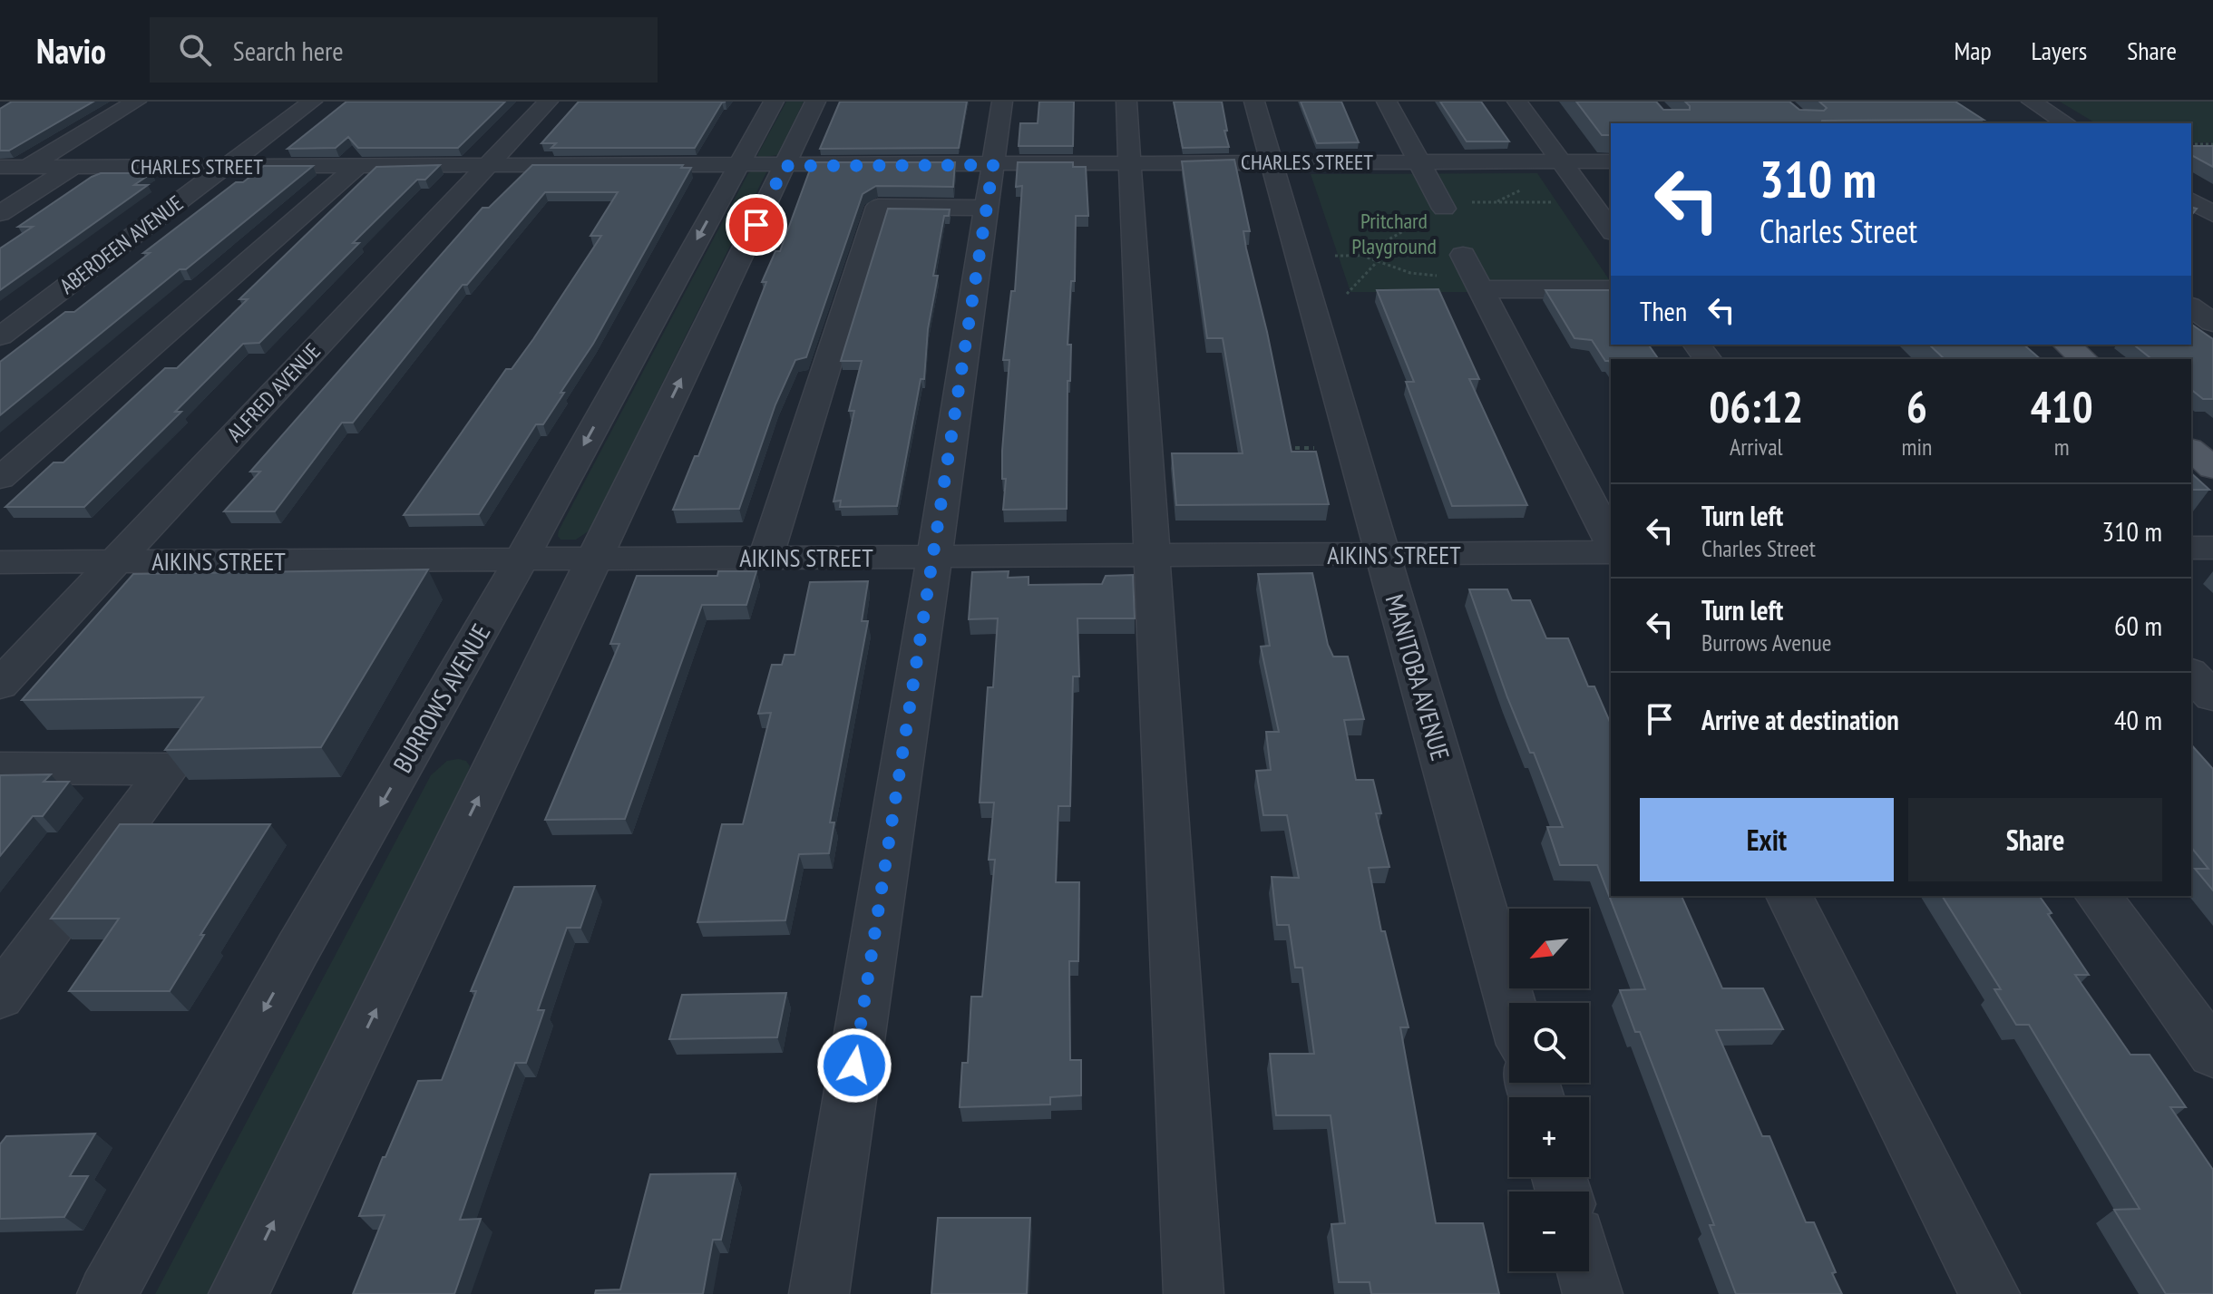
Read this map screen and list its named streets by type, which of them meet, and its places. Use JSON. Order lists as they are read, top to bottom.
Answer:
{
  "streets": {
    "street": [
      "CHARLES STREET",
      "ABERDEEN AVENUE",
      "ALFRED AVENUE",
      "AIKINS STREET",
      "MANITOBA AVENUE",
      "BURROWS AVENUE"
    ]
  },
  "crossings": [
    ["CHARLES STREET", "ABERDEEN AVENUE"],
    ["CHARLES STREET", "ALFRED AVENUE"],
    ["CHARLES STREET", "MANITOBA AVENUE"],
    ["CHARLES STREET", "BURROWS AVENUE"],
    ["ALFRED AVENUE", "AIKINS STREET"],
    ["AIKINS STREET", "MANITOBA AVENUE"],
    ["AIKINS STREET", "BURROWS AVENUE"]
  ],
  "parks": ["Pritchard Playground"],
  "north": "bottom left",
  "page": {
    "header": "Navio",
    "search": "Search here",
    "nav": ["Map", "Layers", "Share"],
    "turn": ["310 m", "Charles Street"],
    "then": "Then",
    "eta": [
      "06:12",
      "Arrival",
      "6",
      "min",
      "410",
      "m"
    ],
    "list": [
      {
        "name": "Turn left",
        "note": "Charles Street",
        "value": "310 m"
      },
      {
        "name": "Turn left",
        "note": "Burrows Avenue",
        "value": "60 m"
      },
      {
        "name": "Arrive at destination",
        "value": "40 m"
      }
    ],
    "buttons": ["Exit", "Share"],
    "map_buttons": ["+", "−"]
  }
}
